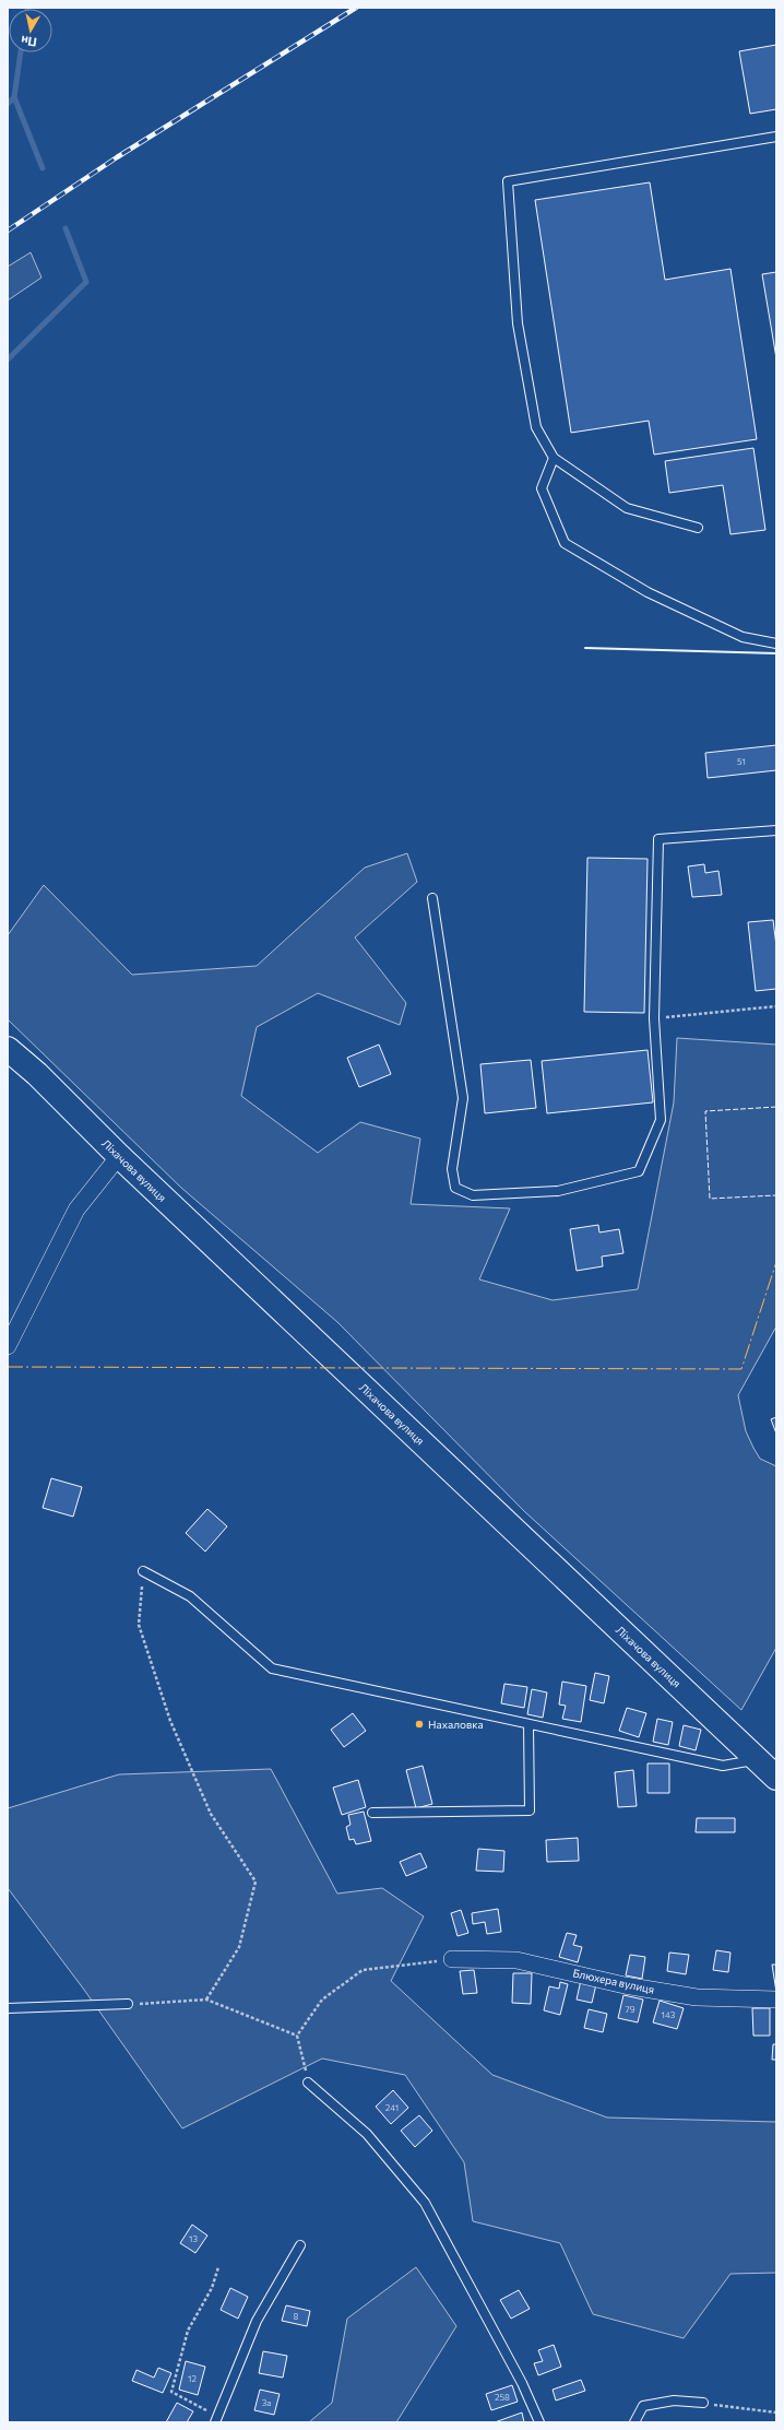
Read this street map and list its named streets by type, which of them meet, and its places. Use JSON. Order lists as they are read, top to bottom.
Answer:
{
  "streets": {
    "street": ["Ліхачова вулиця", "Блюхера вулиця"]
  },
  "places": ["Нахаловка"],
  "house_numbers": [
    "51",
    "79",
    "143",
    "241",
    "13",
    "8",
    "12",
    "258",
    "3а"
  ],
  "north": "bottom"
}
